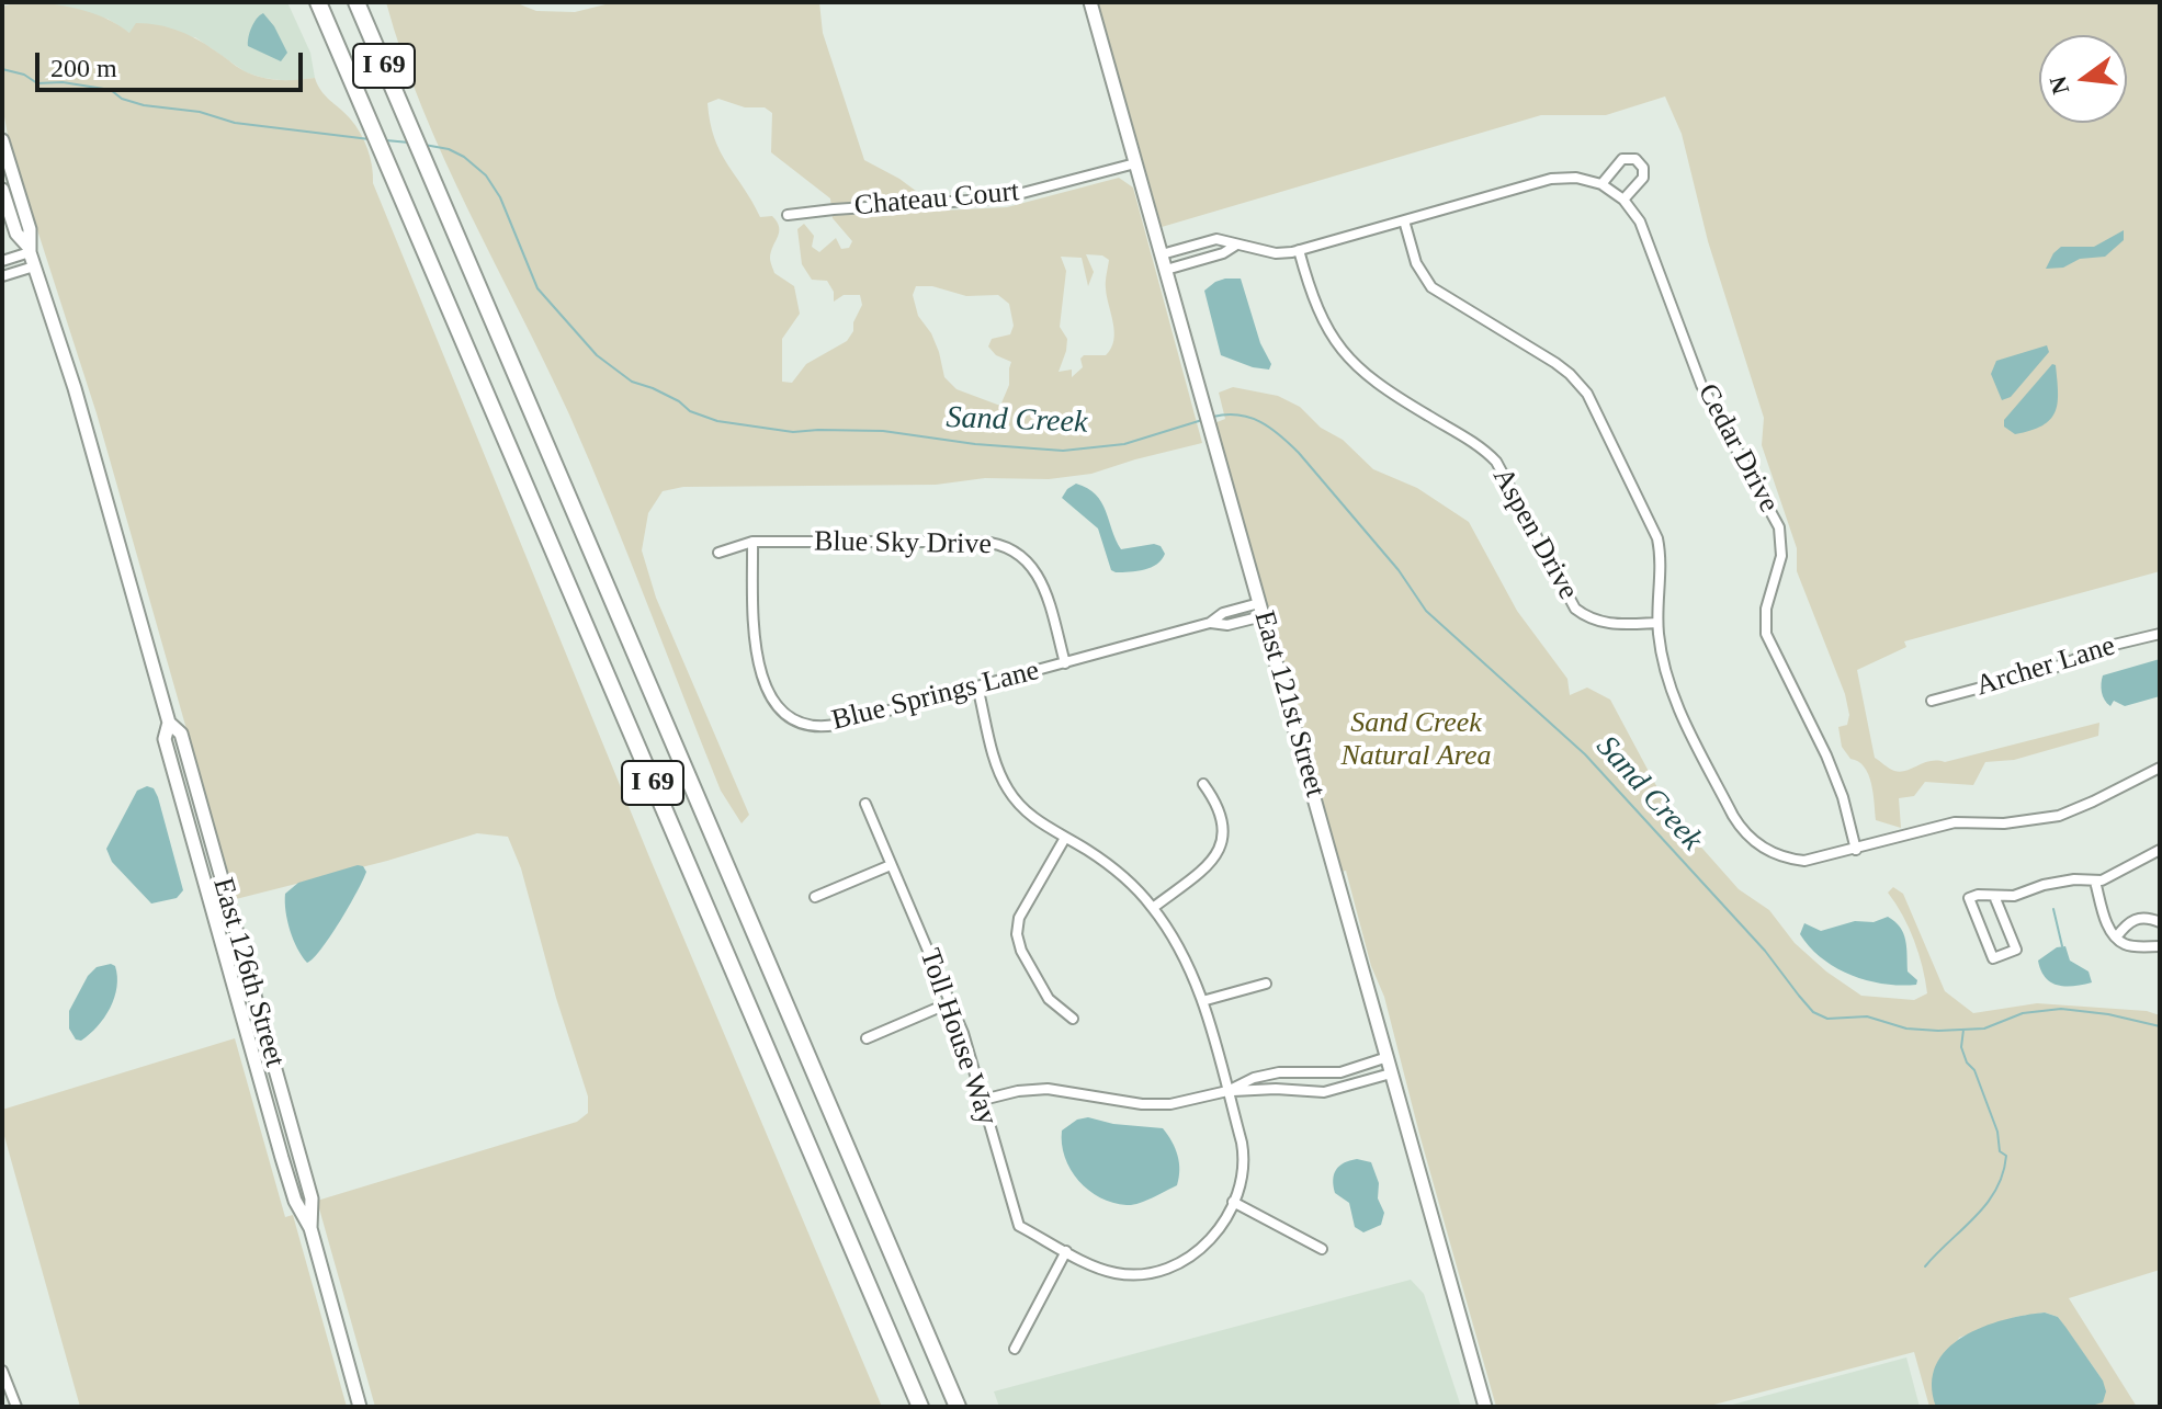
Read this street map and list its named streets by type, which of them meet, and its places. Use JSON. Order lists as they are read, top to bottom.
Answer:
{
  "streets": {
    "highway": ["I 69"],
    "street": [
      "Chateau Court",
      "Cedar Drive",
      "Aspen Drive",
      "Blue Sky Drive",
      "Archer Lane",
      "Blue Springs Lane",
      "East 121st Street",
      "East 126th Street",
      "Toll House Way"
    ]
  },
  "crossings": [
    ["Chateau Court", "East 121st Street"],
    ["Cedar Drive", "Aspen Drive"],
    ["Cedar Drive", "East 121st Street"],
    ["Blue Sky Drive", "Blue Springs Lane"],
    ["Blue Springs Lane", "East 121st Street"],
    ["Blue Springs Lane", "Toll House Way"]
  ],
  "water": ["Sand Creek"],
  "parks": ["Sand Creek Natural Area"],
  "scale_bar": "200 m",
  "north": "left"
}
